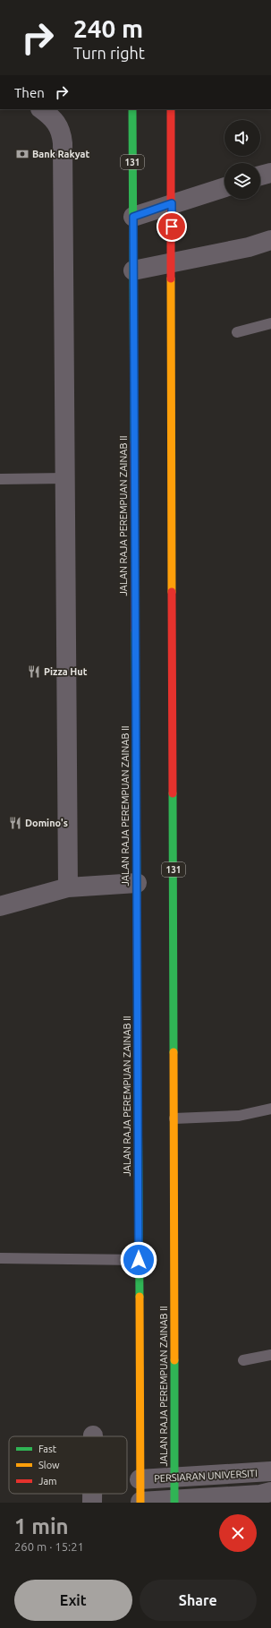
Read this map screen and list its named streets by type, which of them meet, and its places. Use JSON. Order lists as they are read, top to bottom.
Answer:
{
  "streets": {
    "main road": ["131", "JALAN RAJA PEREMPUAN ZAINAB II"],
    "street": ["PERSIARAN UNIVERSITI"]
  },
  "crossings": [
    ["JALAN RAJA PEREMPUAN ZAINAB II", "PERSIARAN UNIVERSITI"]
  ],
  "places": {
    "bank": ["Bank Rakyat"],
    "restaurant": ["Pizza Hut", "Domino's"]
  },
  "legend": ["Fast", "Slow", "Jam"],
  "page": {
    "turn": ["240 m", "Turn right"],
    "then": "Then",
    "heading": ["1 min", "260 m · 15:21"],
    "buttons": ["Exit", "Share"]
  }
}
